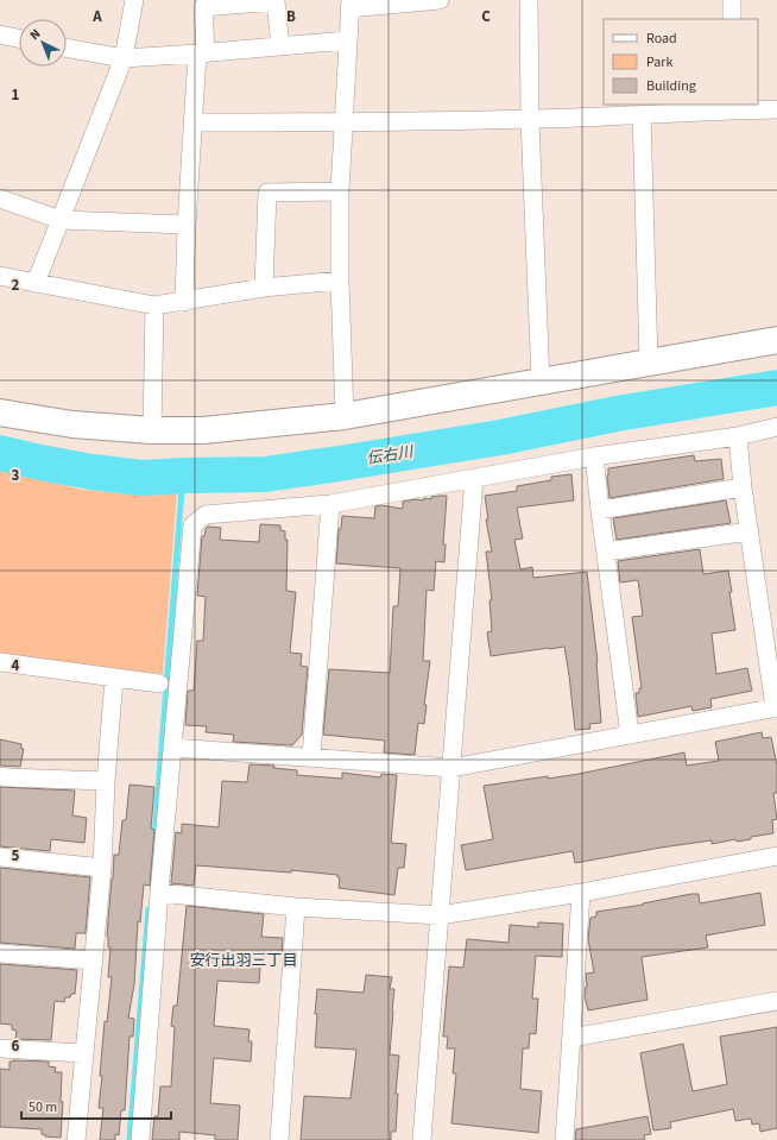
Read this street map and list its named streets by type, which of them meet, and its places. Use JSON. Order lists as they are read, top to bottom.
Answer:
{
  "districts": ["安行出羽三丁目"],
  "water": ["伝右川"],
  "legend": ["Road", "Park", "Building"],
  "scale_bar": "50 m",
  "north": "top left",
  "grid": {
    "columns": ["A", "B", "C"],
    "rows": [
      "1",
      "2",
      "3",
      "4",
      "5",
      "6"
    ]
  }
}
